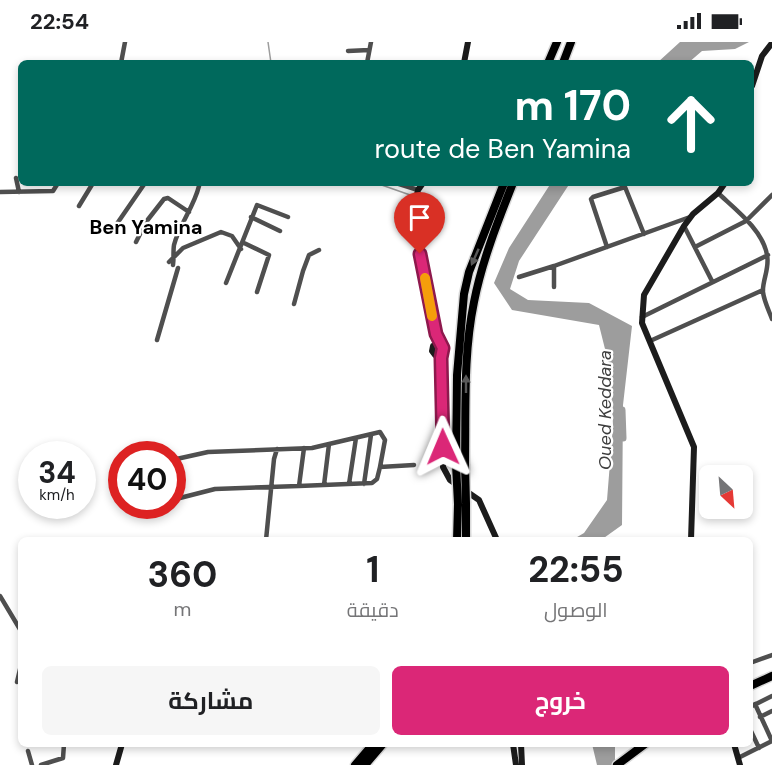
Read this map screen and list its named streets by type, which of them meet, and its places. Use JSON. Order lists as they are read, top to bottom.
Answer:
{
  "districts": ["Ben Yamina"],
  "water": ["Oued Keddara"],
  "north": "bottom right",
  "page": {
    "status": "22:54",
    "turn": ["170 m", "route de Ben Yamina"],
    "speed": "34 km/h",
    "limit": "40",
    "eta": [
      "22:55",
      "الوصول",
      "1",
      "دقيقة",
      "360",
      "m"
    ],
    "buttons": ["خروج", "مشاركة"]
  }
}
